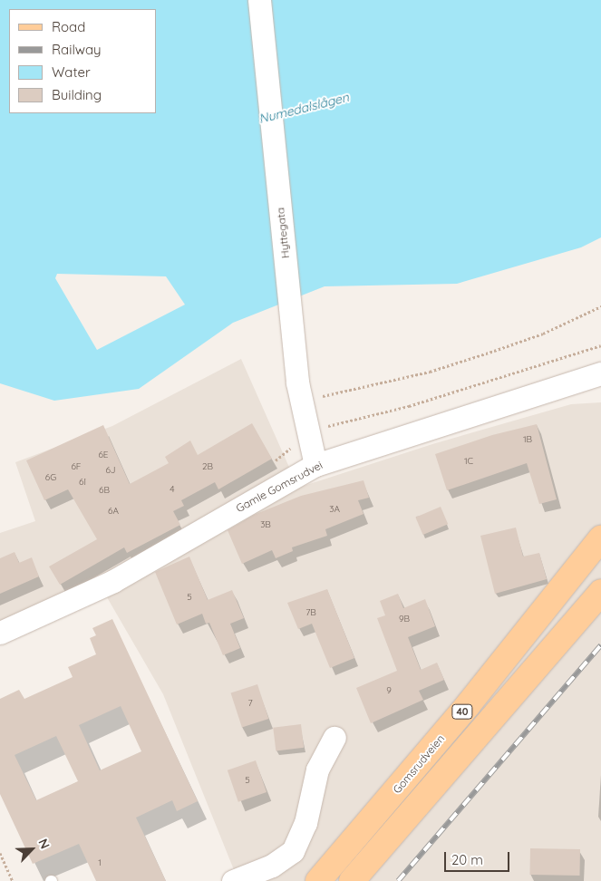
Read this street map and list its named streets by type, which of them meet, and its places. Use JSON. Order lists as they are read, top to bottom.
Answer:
{
  "streets": {
    "main road": ["40", "Gomsrudveien"],
    "street": ["Hyttegata", "Gamle Gomsrudvei"]
  },
  "crossings": [
    ["Hyttegata", "Gamle Gomsrudvei"]
  ],
  "water": ["Numedalslågen"],
  "house_numbers": [
    "1B",
    "6E",
    "1C",
    "6F",
    "2B",
    "6J",
    "6G",
    "6I",
    "4",
    "6B",
    "3A",
    "6A",
    "3B",
    "5",
    "7B",
    "9B",
    "9",
    "7",
    "5",
    "1"
  ],
  "legend": [
    "Road",
    "Railway",
    "Water",
    "Building"
  ],
  "scale_bar": "20 m",
  "north": "top right"
}
